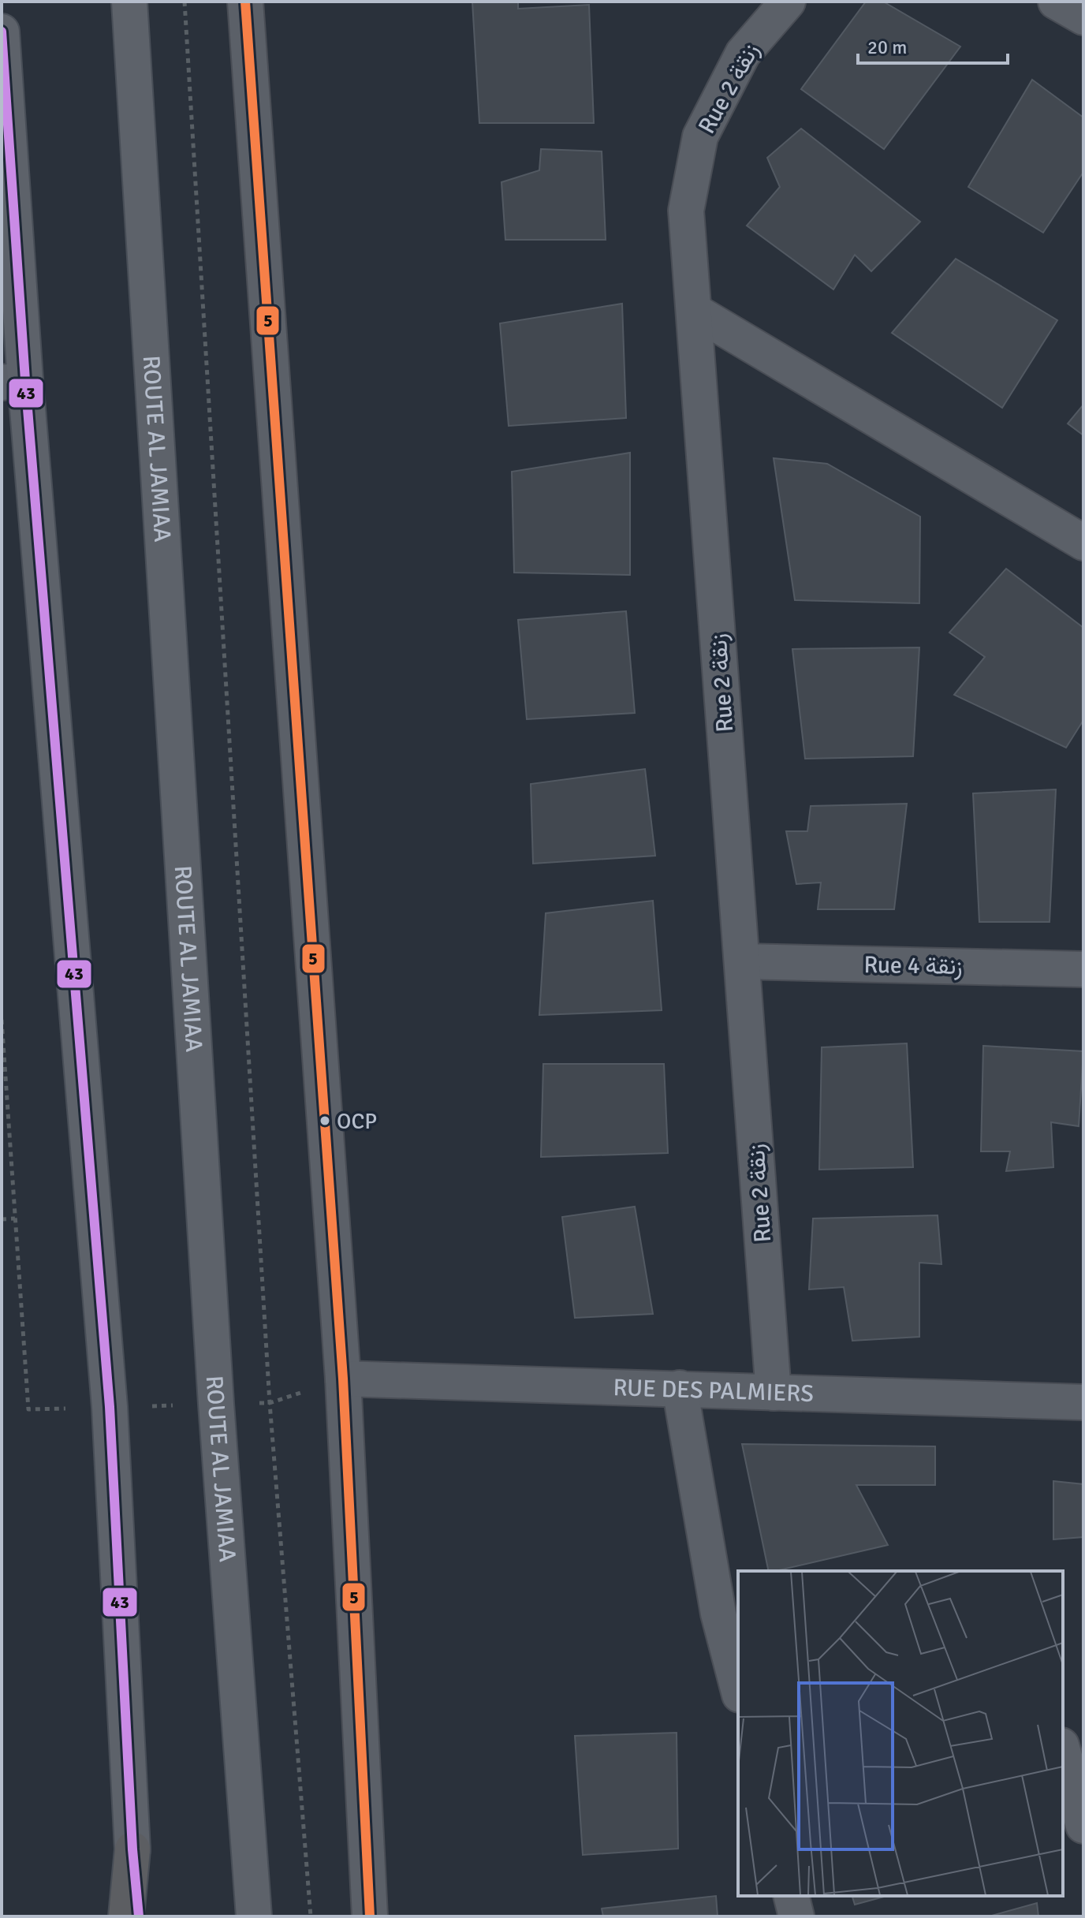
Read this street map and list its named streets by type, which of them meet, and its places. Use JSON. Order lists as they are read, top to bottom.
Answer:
{
  "streets": {
    "main road": ["ROUTE AL JAMIAA"],
    "street": ["Rue 2 زنقة", "Rue 4 زنقة", "RUE DES PALMIERS"]
  },
  "crossings": [
    ["Rue 2 زنقة", "Rue 4 زنقة"],
    ["Rue 2 زنقة", "RUE DES PALMIERS"]
  ],
  "places": ["OCP"],
  "lines": ["transit line 5", "transit line 43"],
  "scale_bar": "20 m"
}
